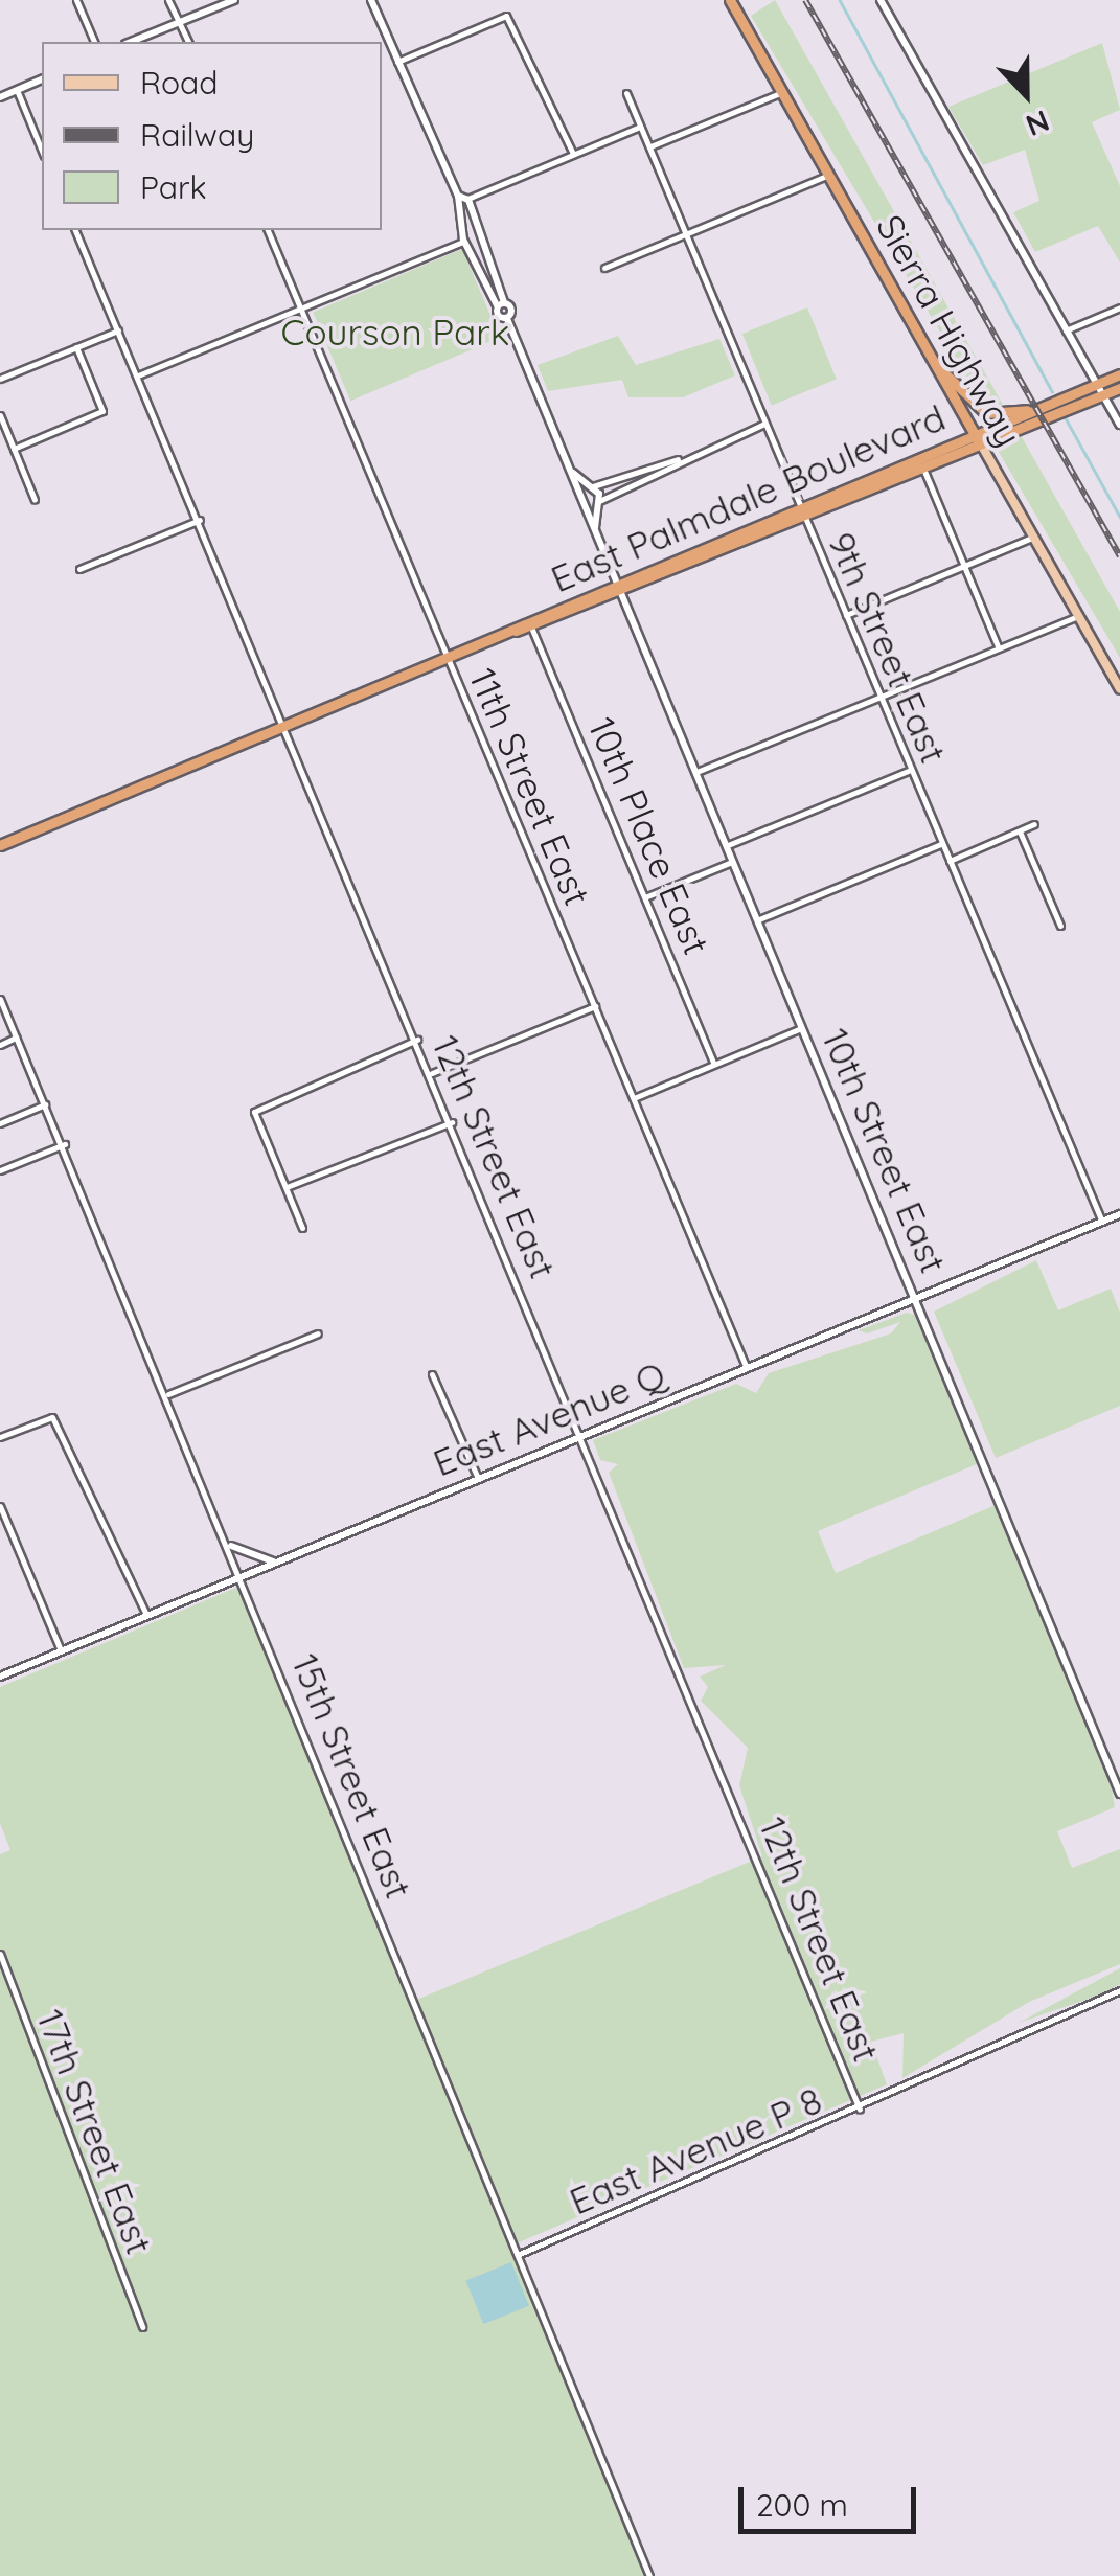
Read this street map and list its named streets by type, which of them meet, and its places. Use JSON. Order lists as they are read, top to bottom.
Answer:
{
  "streets": {
    "highway": ["Sierra Highway", "East Palmdale Boulevard"],
    "main road": ["10th Street East", "East Avenue Q"],
    "street": [
      "9th Street East",
      "11th Street East",
      "10th Place East",
      "12th Street East",
      "15th Street East",
      "17th Street East",
      "East Avenue P 8"
    ]
  },
  "crossings": [
    ["Sierra Highway", "East Palmdale Boulevard"],
    ["East Palmdale Boulevard", "9th Street East"],
    ["East Palmdale Boulevard", "11th Street East"],
    ["East Palmdale Boulevard", "10th Place East"],
    ["East Palmdale Boulevard", "10th Street East"],
    ["East Palmdale Boulevard", "12th Street East"],
    ["9th Street East", "East Avenue Q"],
    ["11th Street East", "East Avenue Q"],
    ["10th Street East", "East Avenue Q"],
    ["12th Street East", "East Avenue Q"],
    ["12th Street East", "East Avenue P 8"],
    ["East Avenue Q", "15th Street East"],
    ["15th Street East", "East Avenue P 8"]
  ],
  "parks": ["Courson Park"],
  "legend": ["Road", "Railway", "Park"],
  "scale_bar": "200 m",
  "north": "bottom"
}
